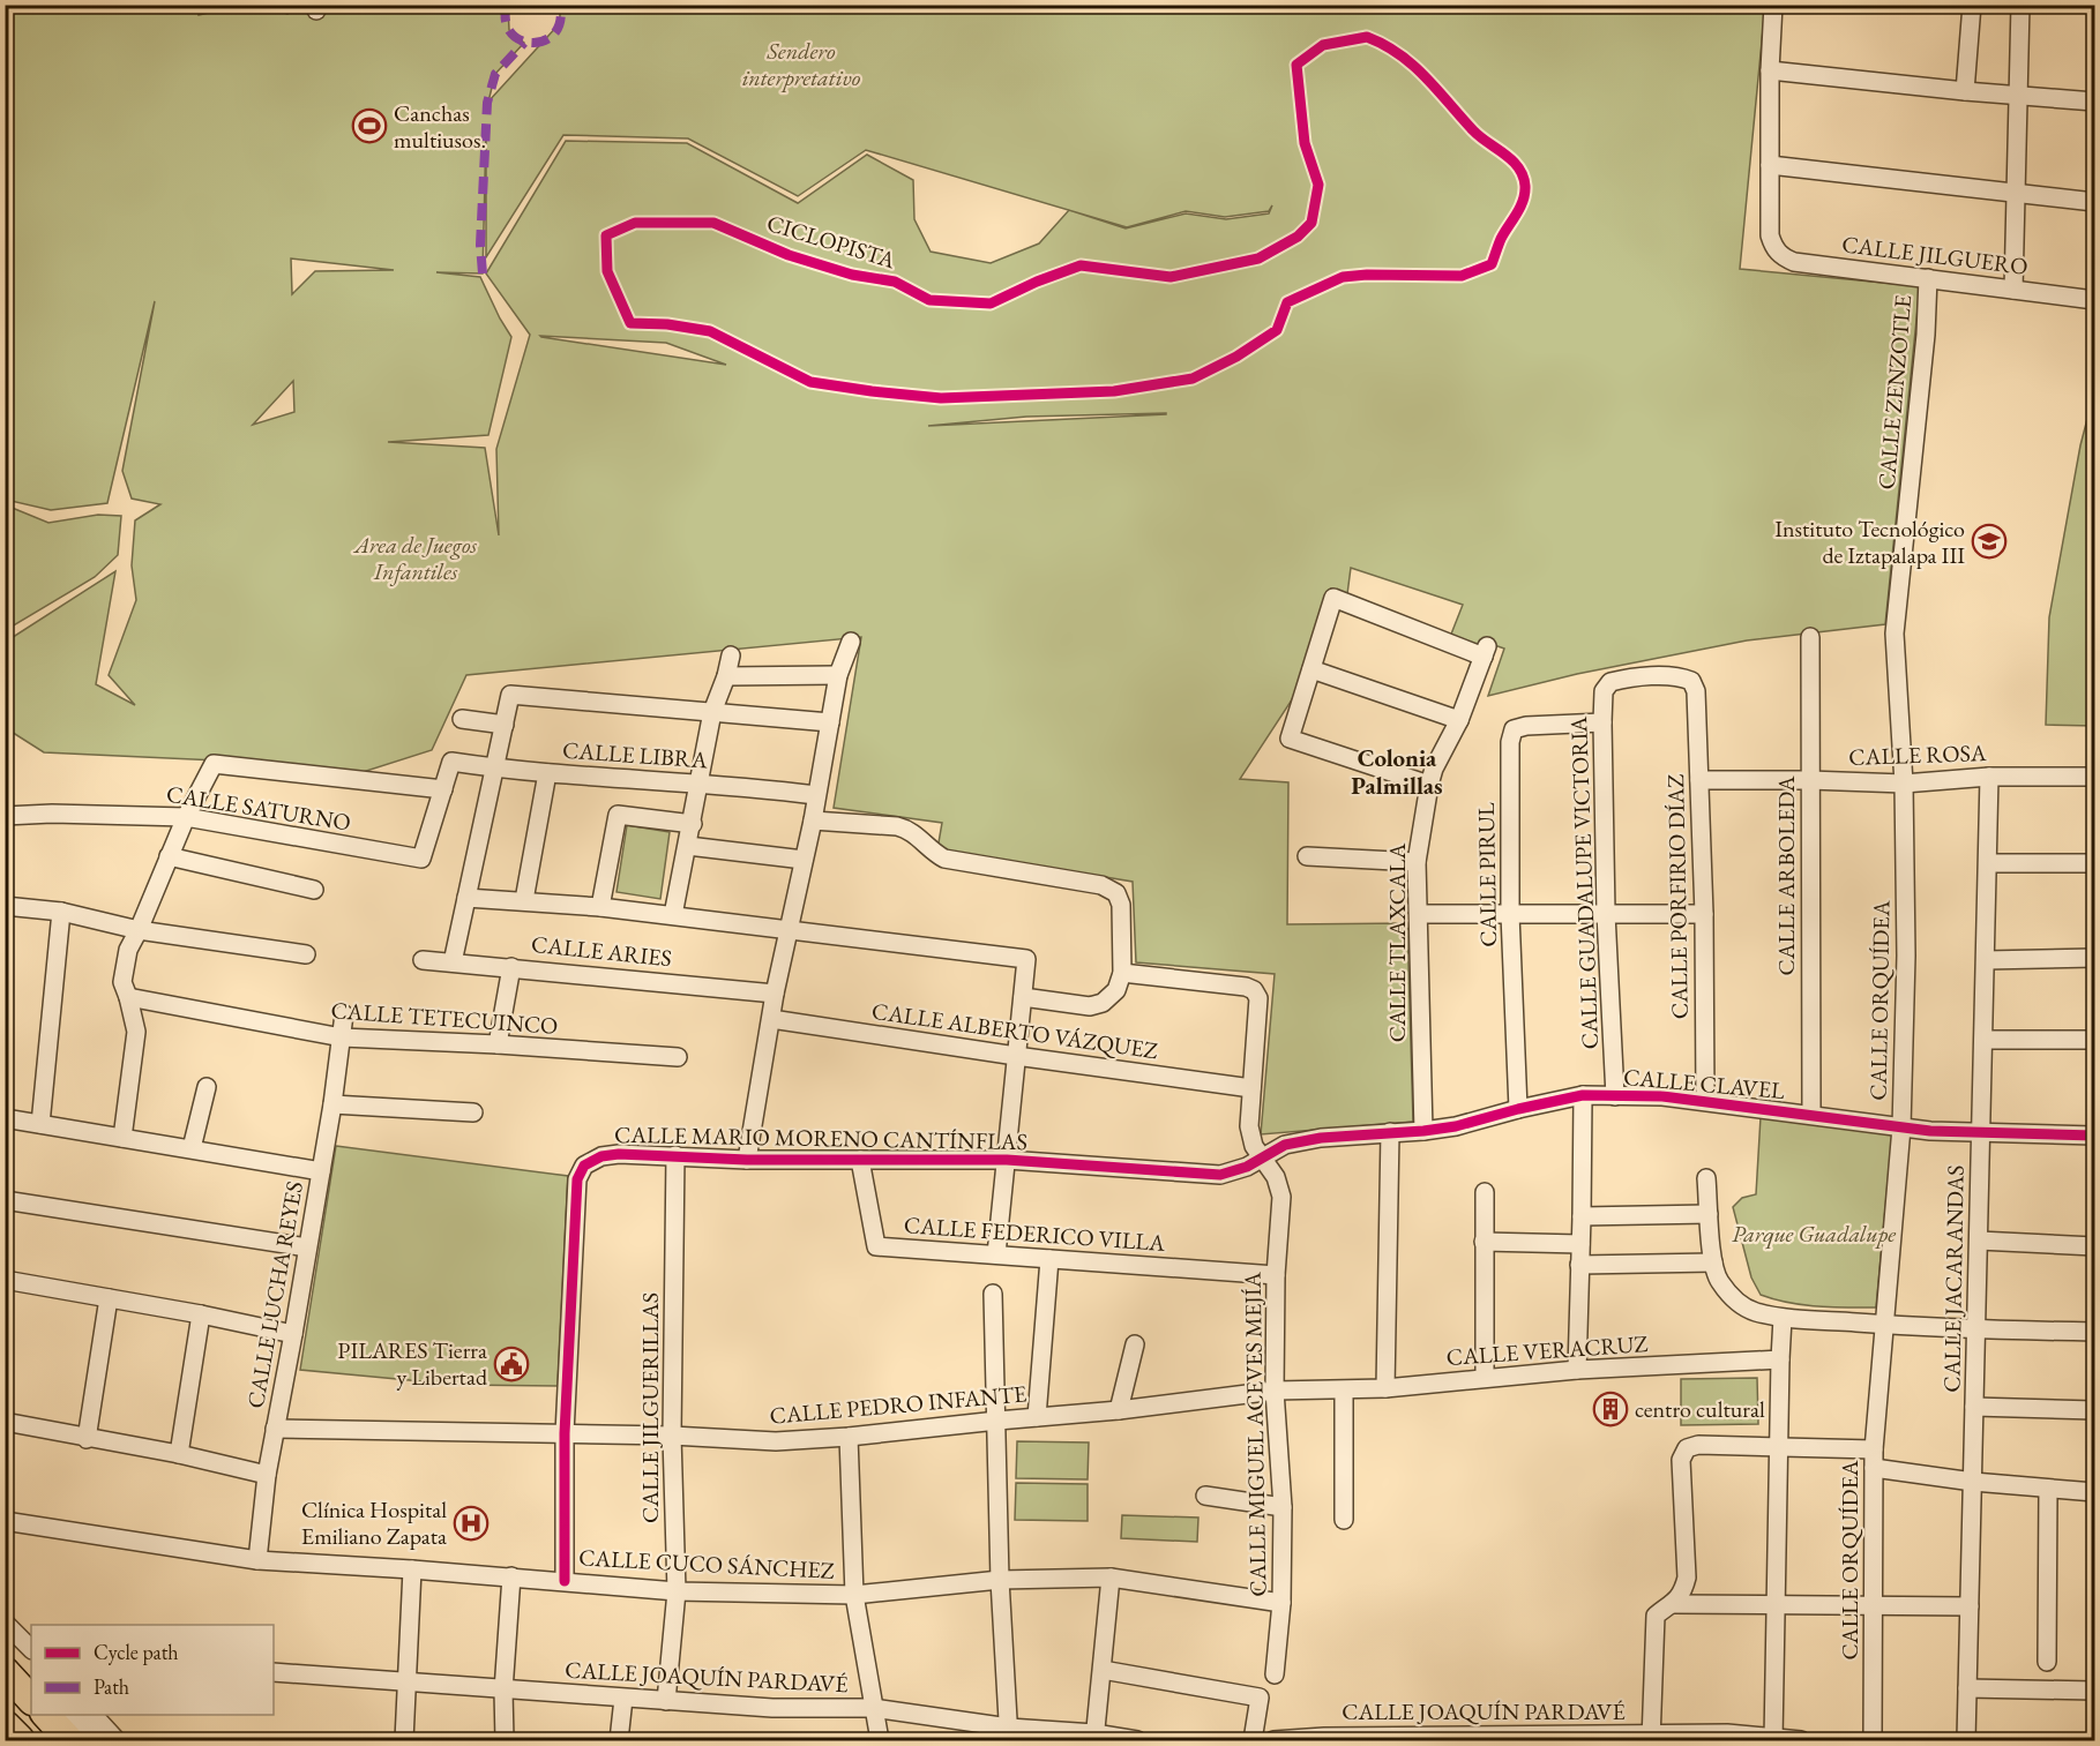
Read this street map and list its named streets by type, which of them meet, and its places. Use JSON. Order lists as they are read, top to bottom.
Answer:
{
  "streets": {
    "street": [
      "CALLE JILGUERO",
      "CALLE ZENZOTLE",
      "CALLE LIBRA",
      "CALLE ROSA",
      "CALLE SATURNO",
      "CALLE PIRUL",
      "CALLE ARBOLEDA",
      "CALLE GUADALUPE VICTORIA",
      "CALLE PORFIRIO DÍAZ",
      "CALLE TLAXCALA",
      "CALLE ARIES",
      "CALLE ORQUÍDEA",
      "CALLE TETECUINCO",
      "CALLE ALBERTO VÁZQUEZ",
      "CALLE CLAVEL",
      "CALLE MARIO MORENO CANTÍNFLAS",
      "CALLE FEDERICO VILLA",
      "CALLE JACARANDAS",
      "CALLE LUCHA REYES",
      "CALLE VERACRUZ",
      "CALLE PEDRO INFANTE",
      "CALLE JILGUERILLAS",
      "CALLE MIGUEL ACEVES MEJÍA",
      "CALLE CUCO SÁNCHEZ",
      "CALLE JOAQUÍN PARDAVÉ"
    ],
    "cycle path": ["CICLOPISTA"]
  },
  "crossings": [
    ["CALLE JILGUERO", "CALLE ZENZOTLE"],
    ["CALLE ZENZOTLE", "CALLE ORQUÍDEA"],
    ["CALLE LIBRA", "CALLE SATURNO"],
    ["CALLE ROSA", "CALLE ARBOLEDA"],
    ["CALLE ROSA", "CALLE PORFIRIO DÍAZ"],
    ["CALLE ROSA", "CALLE ORQUÍDEA"],
    ["CALLE ROSA", "CALLE JACARANDAS"],
    ["CALLE PIRUL", "CALLE GUADALUPE VICTORIA"],
    ["CALLE PIRUL", "CALLE CLAVEL"],
    ["CALLE ARBOLEDA", "CALLE CLAVEL"],
    ["CALLE GUADALUPE VICTORIA", "CALLE PORFIRIO DÍAZ"],
    ["CALLE GUADALUPE VICTORIA", "CALLE CLAVEL"],
    ["CALLE PORFIRIO DÍAZ", "CALLE CLAVEL"],
    ["CALLE TLAXCALA", "CALLE CLAVEL"],
    ["CALLE ORQUÍDEA", "CALLE CLAVEL"],
    ["CALLE TETECUINCO", "CALLE LUCHA REYES"],
    ["CALLE ALBERTO VÁZQUEZ", "CALLE MIGUEL ACEVES MEJÍA"],
    ["CALLE CLAVEL", "CALLE MARIO MORENO CANTÍNFLAS"],
    ["CALLE CLAVEL", "CALLE JACARANDAS"],
    ["CALLE CLAVEL", "CALLE MIGUEL ACEVES MEJÍA"],
    ["CALLE MARIO MORENO CANTÍNFLAS", "CALLE FEDERICO VILLA"],
    ["CALLE MARIO MORENO CANTÍNFLAS", "CALLE PEDRO INFANTE"],
    ["CALLE MARIO MORENO CANTÍNFLAS", "CALLE JILGUERILLAS"],
    ["CALLE MARIO MORENO CANTÍNFLAS", "CALLE MIGUEL ACEVES MEJÍA"],
    ["CALLE MARIO MORENO CANTÍNFLAS", "CALLE CUCO SÁNCHEZ"],
    ["CALLE FEDERICO VILLA", "CALLE MIGUEL ACEVES MEJÍA"],
    ["CALLE LUCHA REYES", "CALLE PEDRO INFANTE"],
    ["CALLE LUCHA REYES", "CALLE CUCO SÁNCHEZ"],
    ["CALLE VERACRUZ", "CALLE PEDRO INFANTE"],
    ["CALLE VERACRUZ", "CALLE MIGUEL ACEVES MEJÍA"],
    ["CALLE PEDRO INFANTE", "CALLE JILGUERILLAS"],
    ["CALLE PEDRO INFANTE", "CALLE MIGUEL ACEVES MEJÍA"],
    ["CALLE JILGUERILLAS", "CALLE CUCO SÁNCHEZ"],
    ["CALLE JILGUERILLAS", "CALLE JOAQUÍN PARDAVÉ"],
    ["CALLE MIGUEL ACEVES MEJÍA", "CALLE CUCO SÁNCHEZ"]
  ],
  "districts": ["Colonia Palmillas"],
  "parks": ["Sendero interpretativo", "Area de Juegos Infantiles", "Parque Guadalupe"],
  "places": {
    "sports": ["Canchas multiusos."],
    "school or university": ["Instituto Tecnológico de Iztapalapa III"],
    "public building": ["PILARES Tierra y Libertad"],
    "building": ["centro cultural"],
    "hospital": ["Clínica Hospital Emiliano Zapata"]
  },
  "legend": ["Cycle path", "Path"]
}
